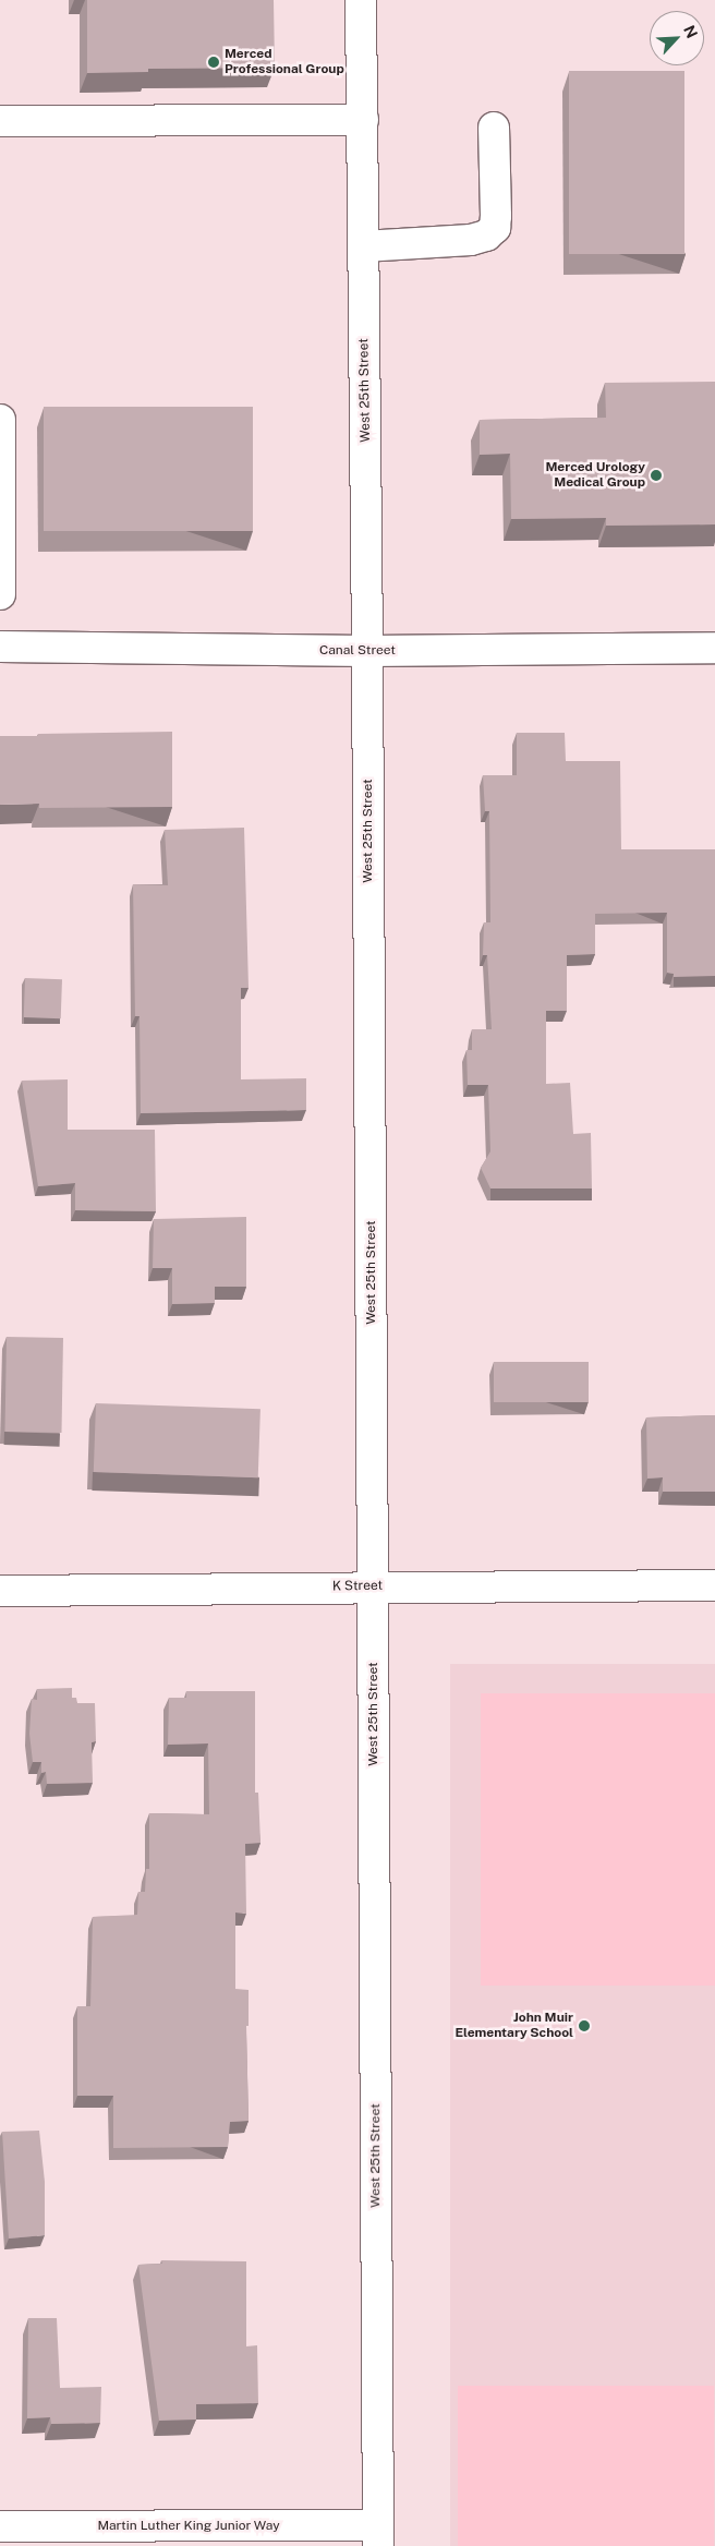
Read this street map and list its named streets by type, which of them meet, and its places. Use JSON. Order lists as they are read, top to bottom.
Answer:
{
  "streets": {
    "street": [
      "West 25th Street",
      "Canal Street",
      "K Street",
      "Martin Luther King Junior Way"
    ]
  },
  "crossings": [
    ["West 25th Street", "Canal Street"],
    ["West 25th Street", "K Street"],
    ["West 25th Street", "Martin Luther King Junior Way"]
  ],
  "places": ["Merced Professional Group", "Merced Urology Medical Group", "John Muir Elementary School"],
  "north": "top right"
}
